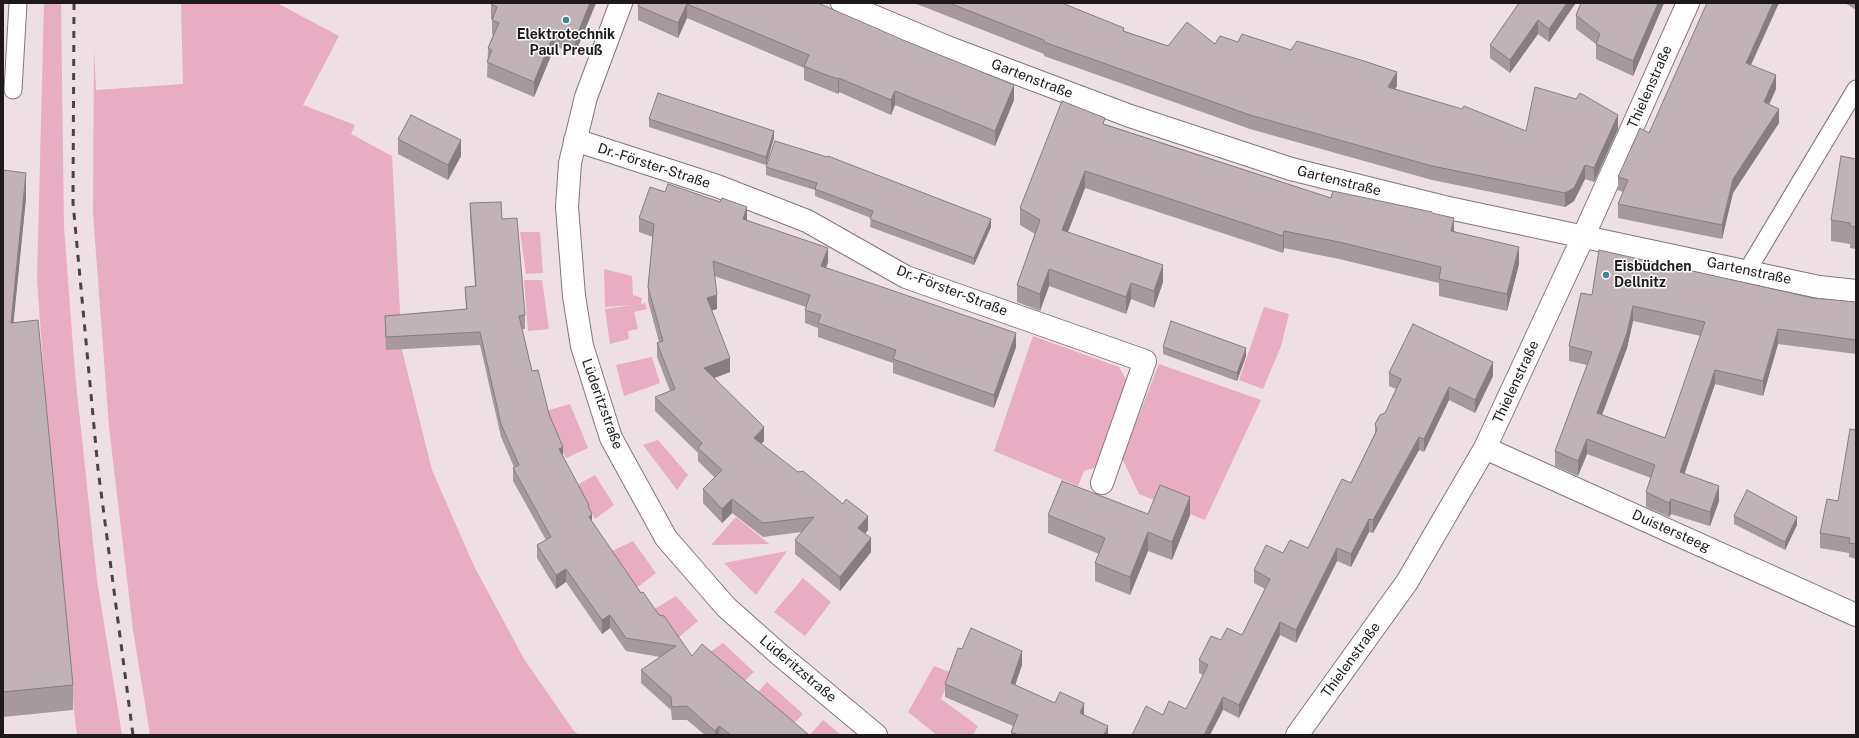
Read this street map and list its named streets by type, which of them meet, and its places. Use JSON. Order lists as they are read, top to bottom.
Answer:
{
  "streets": {
    "street": [
      "Gartenstraße",
      "Thielenstraße",
      "Dr.-Förster-Straße",
      "Lüderitzstraße",
      "Duistersteeg"
    ]
  },
  "crossings": [
    ["Gartenstraße", "Thielenstraße"],
    ["Thielenstraße", "Duistersteeg"],
    ["Dr.-Förster-Straße", "Lüderitzstraße"]
  ],
  "places": ["Elektrotechnik Paul Preuß", "Eisbüdchen Dellnitz"]
}
